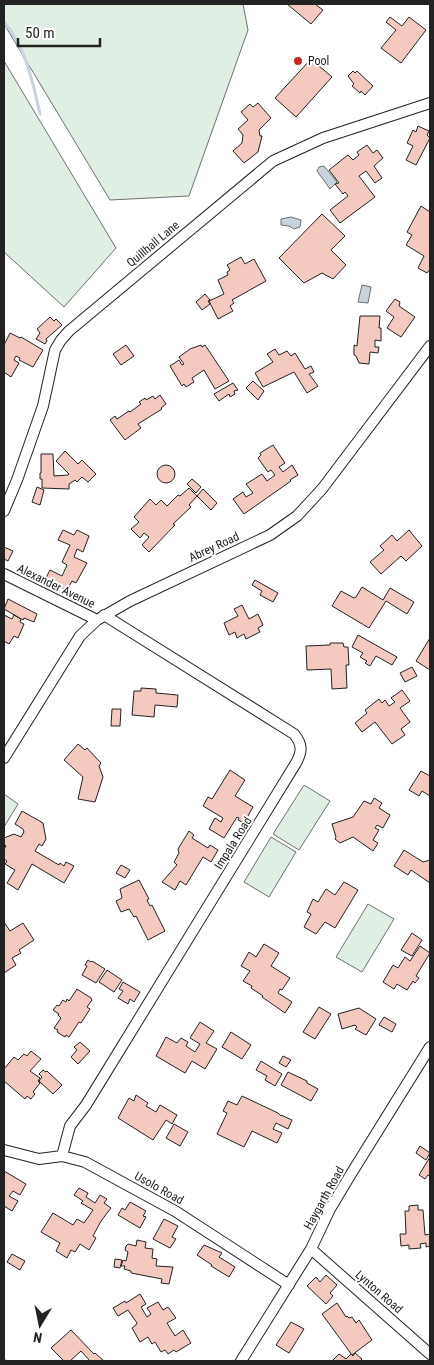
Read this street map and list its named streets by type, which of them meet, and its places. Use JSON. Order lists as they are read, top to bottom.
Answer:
{
  "streets": {
    "street": [
      "Quillhall Lane",
      "Abrey Road",
      "Alexander Avenue",
      "Impala Road",
      "Usolo Road",
      "Haygarth Road",
      "Lynton Road"
    ]
  },
  "crossings": [
    ["Abrey Road", "Alexander Avenue"],
    ["Abrey Road", "Impala Road"],
    ["Alexander Avenue", "Impala Road"],
    ["Impala Road", "Usolo Road"],
    ["Usolo Road", "Haygarth Road"],
    ["Haygarth Road", "Lynton Road"]
  ],
  "places": ["Pool"],
  "scale_bar": "50 m",
  "north": "bottom"
}
